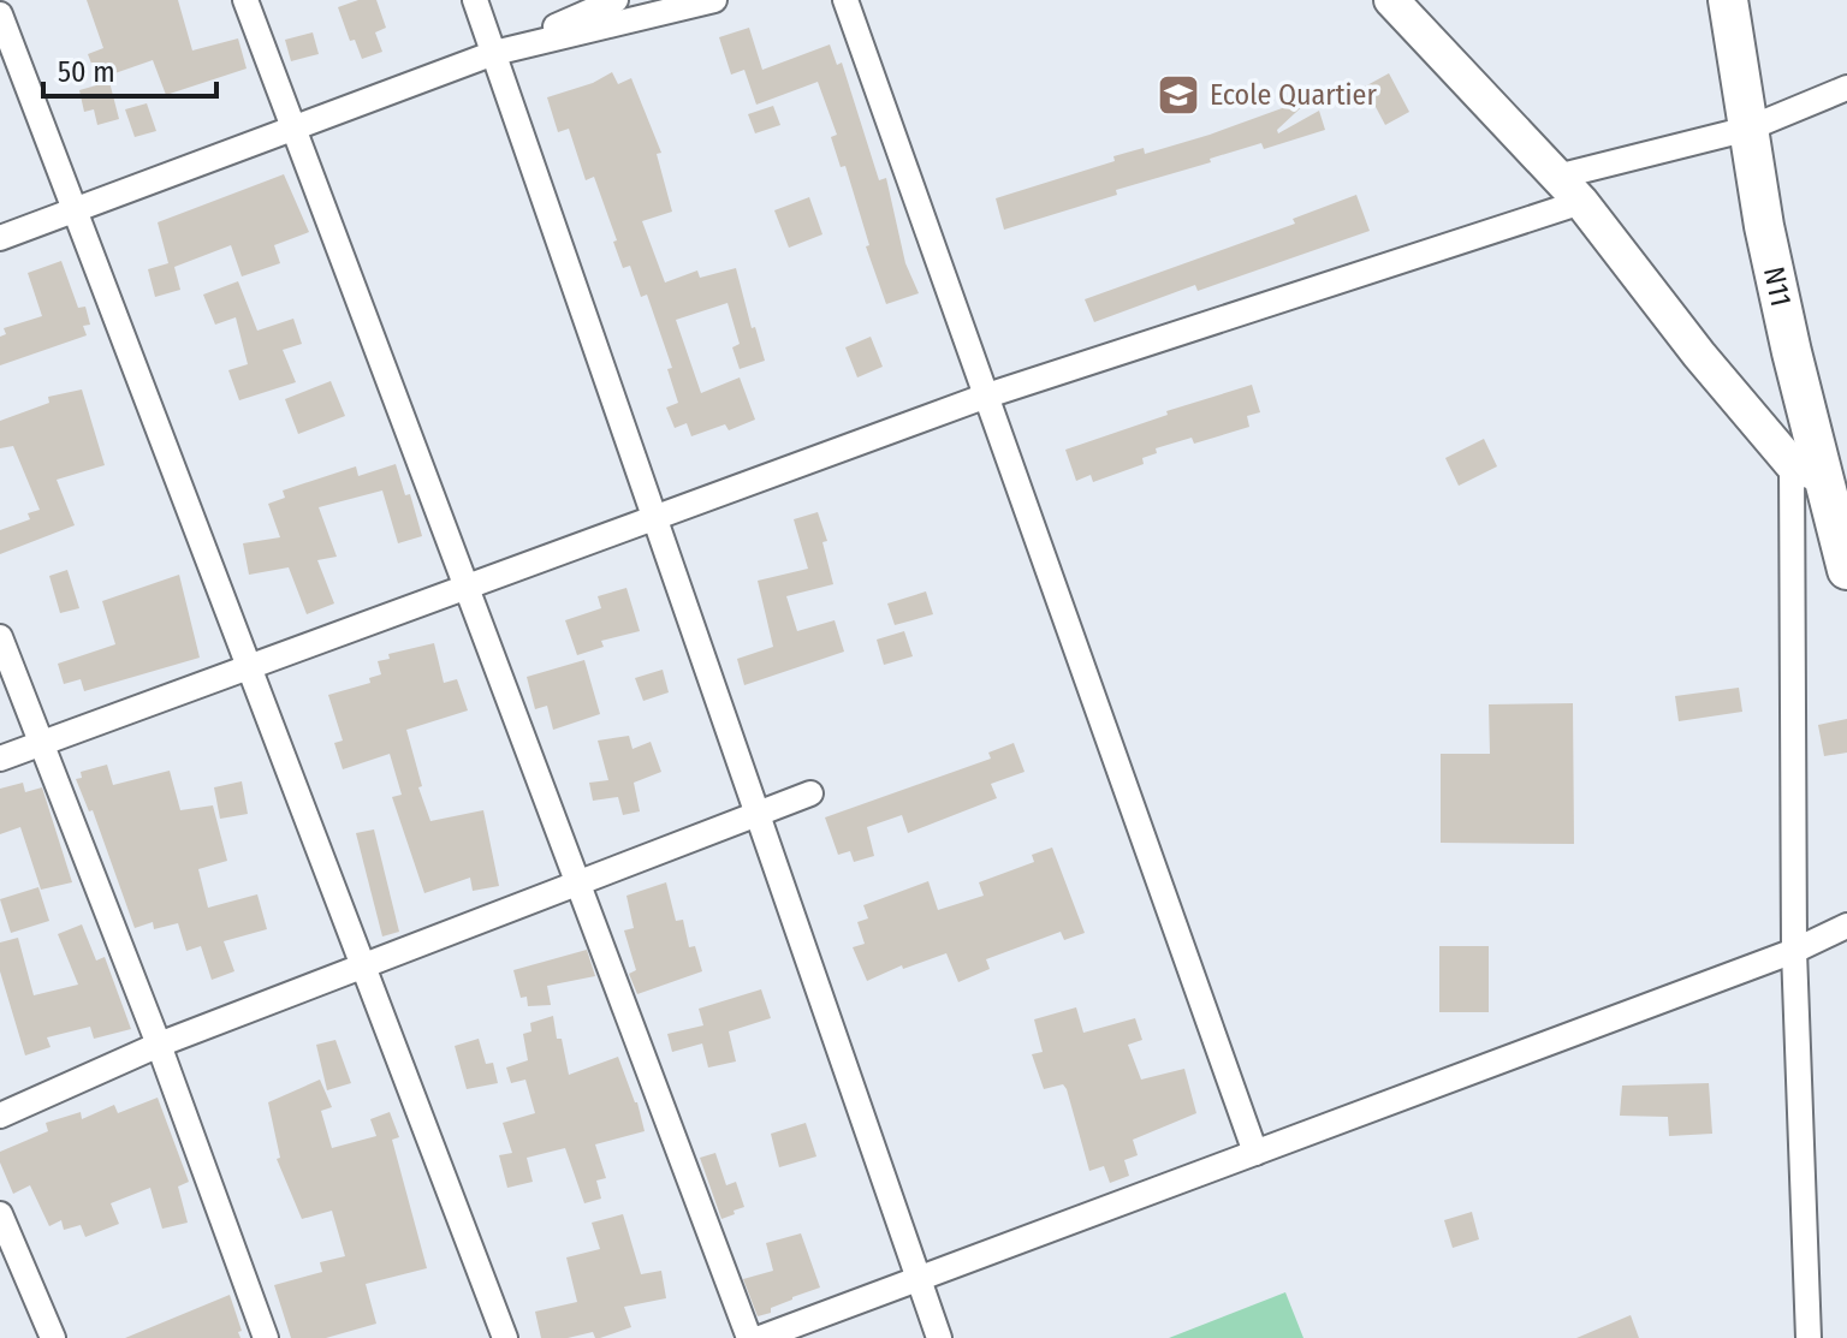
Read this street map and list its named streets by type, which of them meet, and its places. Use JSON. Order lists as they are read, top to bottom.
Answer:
{
  "streets": {
    "main road": ["N11"]
  },
  "places": {
    "school or university": ["Ecole Quartier"]
  },
  "scale_bar": "50 m"
}
